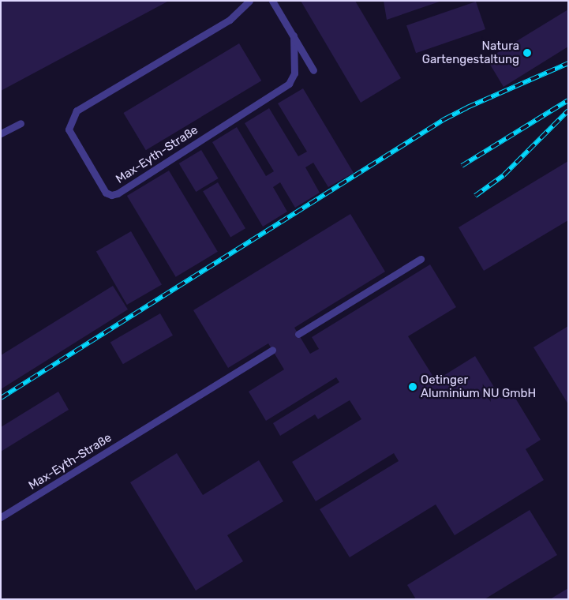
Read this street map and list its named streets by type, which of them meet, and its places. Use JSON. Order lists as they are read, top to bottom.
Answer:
{
  "streets": {
    "lane": ["Max-Eyth-Straße"]
  },
  "places": ["Natura Gartengestaltung", "Oetinger Aluminium NU GmbH"]
}
